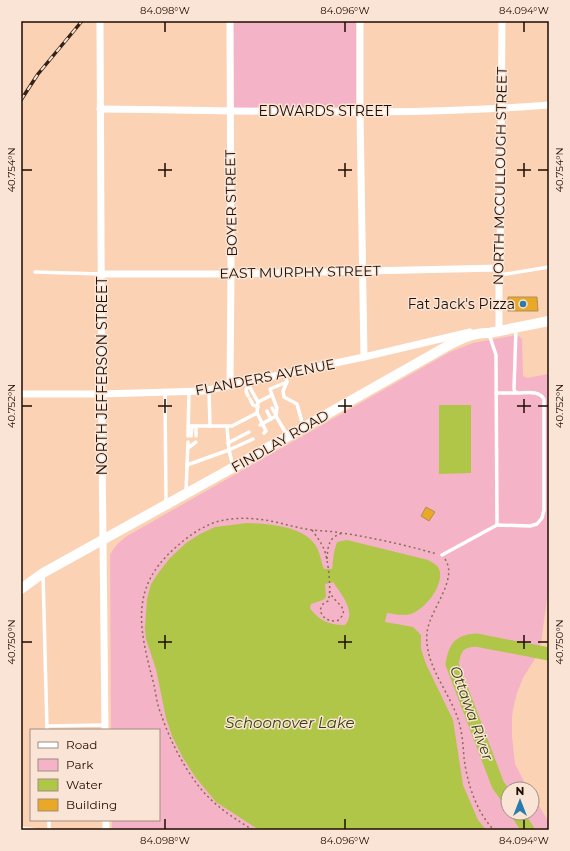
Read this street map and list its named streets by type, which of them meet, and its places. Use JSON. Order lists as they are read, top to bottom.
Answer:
{
  "streets": {
    "main road": ["FINDLAY ROAD"],
    "street": [
      "EDWARDS STREET",
      "NORTH MCCULLOUGH STREET",
      "BOYER STREET",
      "EAST MURPHY STREET",
      "NORTH JEFFERSON STREET",
      "FLANDERS AVENUE"
    ]
  },
  "crossings": [
    ["EDWARDS STREET", "NORTH MCCULLOUGH STREET"],
    ["EDWARDS STREET", "BOYER STREET"],
    ["EDWARDS STREET", "NORTH JEFFERSON STREET"],
    ["NORTH MCCULLOUGH STREET", "EAST MURPHY STREET"],
    ["NORTH MCCULLOUGH STREET", "FLANDERS AVENUE"],
    ["NORTH MCCULLOUGH STREET", "FINDLAY ROAD"],
    ["BOYER STREET", "EAST MURPHY STREET"],
    ["BOYER STREET", "FLANDERS AVENUE"],
    ["EAST MURPHY STREET", "NORTH JEFFERSON STREET"],
    ["NORTH JEFFERSON STREET", "FLANDERS AVENUE"],
    ["NORTH JEFFERSON STREET", "FINDLAY ROAD"],
    ["FLANDERS AVENUE", "FINDLAY ROAD"]
  ],
  "water": ["Ottawa River", "Schoonover Lake"],
  "places": ["Fat Jack's Pizza"],
  "legend": [
    "Road",
    "Park",
    "Water",
    "Building"
  ],
  "north": "top",
  "coordinates": [
    "84.098°W",
    "84.096°W",
    "84.094°W",
    "40.754°N",
    "40.752°N",
    "40.750°N"
  ]
}
